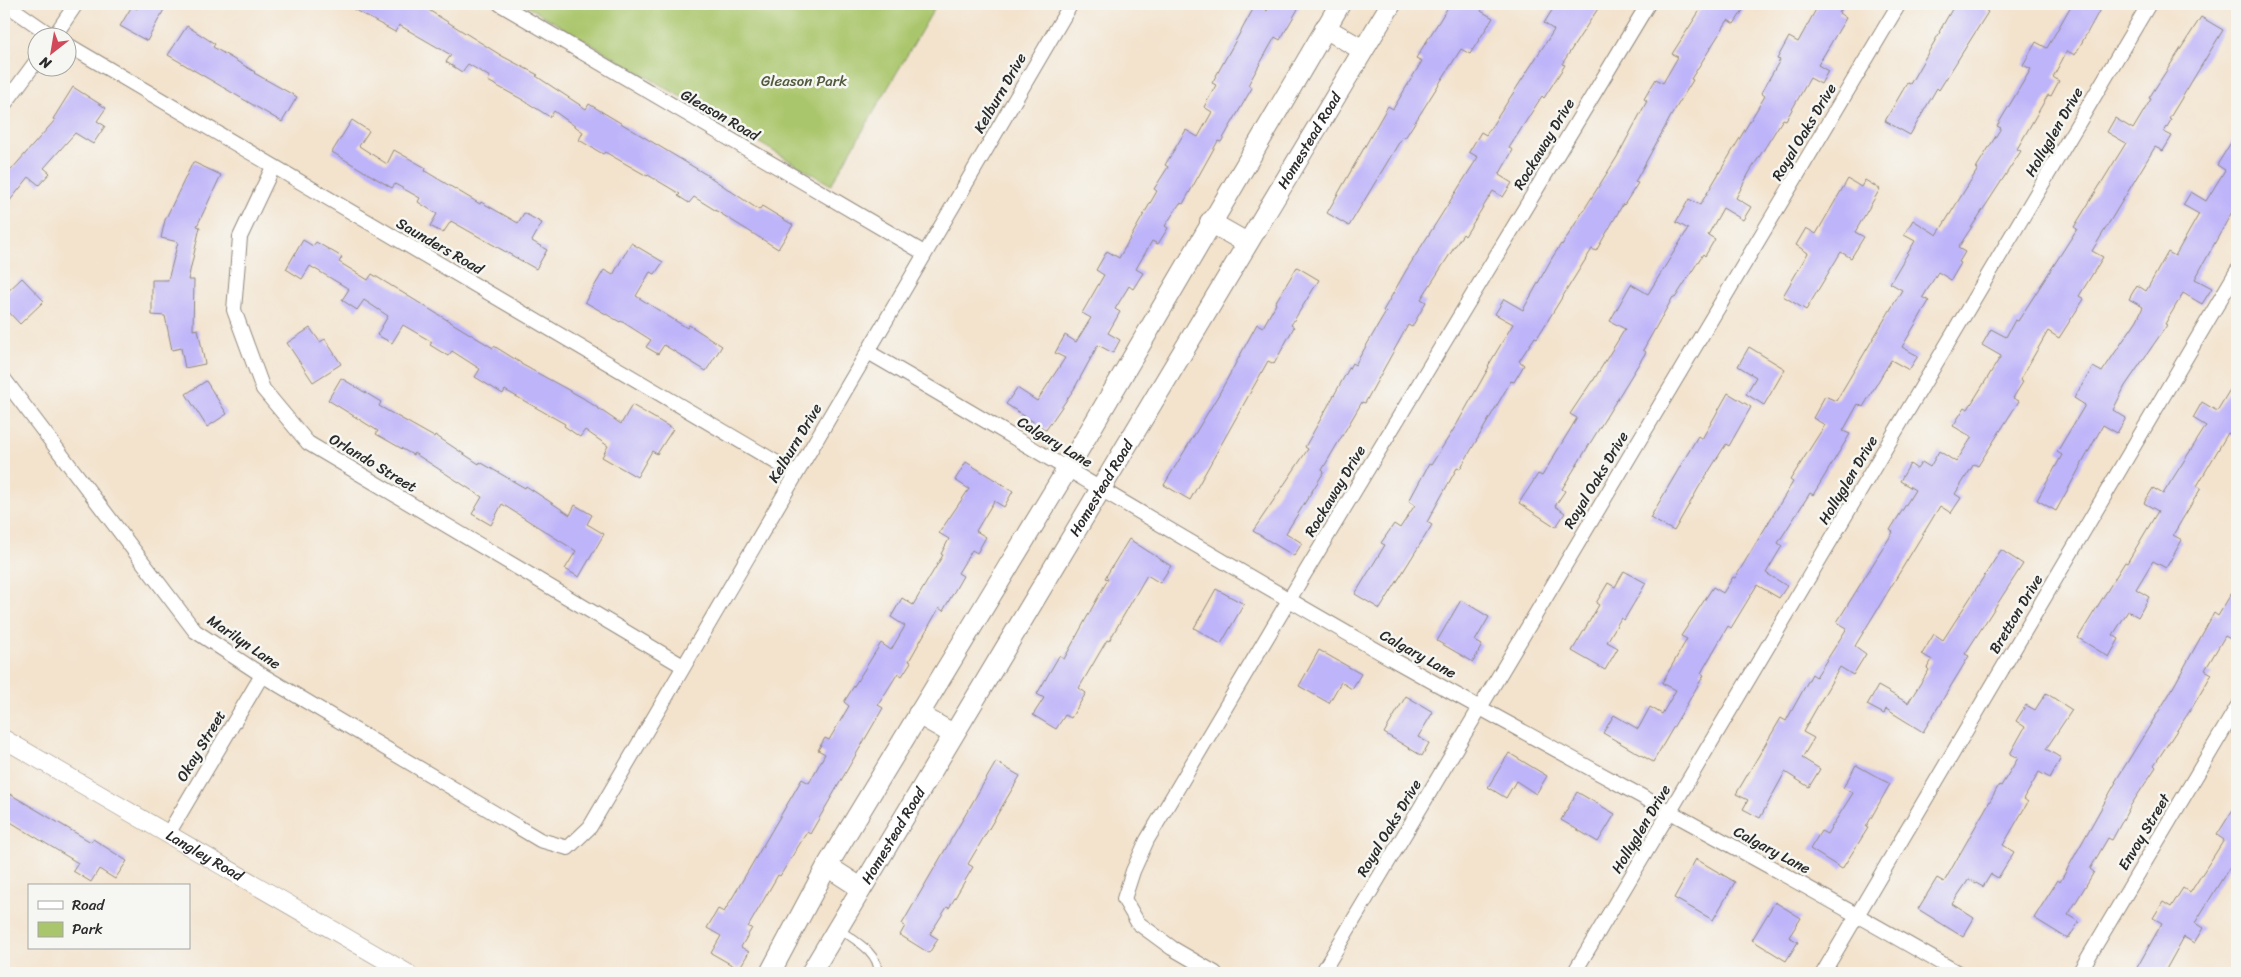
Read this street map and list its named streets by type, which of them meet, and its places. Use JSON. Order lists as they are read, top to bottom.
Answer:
{
  "streets": {
    "main road": ["Homestead Road"],
    "street": [
      "Kelburn Drive",
      "Gleason Road",
      "Royal Oaks Drive",
      "Hollyglen Drive",
      "Rockaway Drive",
      "Saunders Road",
      "Calgary Lane",
      "Orlando Street",
      "Bretton Drive",
      "Marilyn Lane",
      "Okay Street",
      "Envoy Street",
      "Langley Road"
    ]
  },
  "crossings": [
    ["Kelburn Drive", "Gleason Road"],
    ["Kelburn Drive", "Saunders Road"],
    ["Kelburn Drive", "Calgary Lane"],
    ["Kelburn Drive", "Orlando Street"],
    ["Kelburn Drive", "Marilyn Lane"],
    ["Royal Oaks Drive", "Calgary Lane"],
    ["Hollyglen Drive", "Calgary Lane"],
    ["Homestead Road", "Calgary Lane"],
    ["Rockaway Drive", "Calgary Lane"],
    ["Saunders Road", "Orlando Street"],
    ["Calgary Lane", "Bretton Drive"],
    ["Marilyn Lane", "Okay Street"],
    ["Okay Street", "Langley Road"]
  ],
  "parks": ["Gleason Park"],
  "legend": ["Road", "Park"],
  "north": "bottom left"
}
